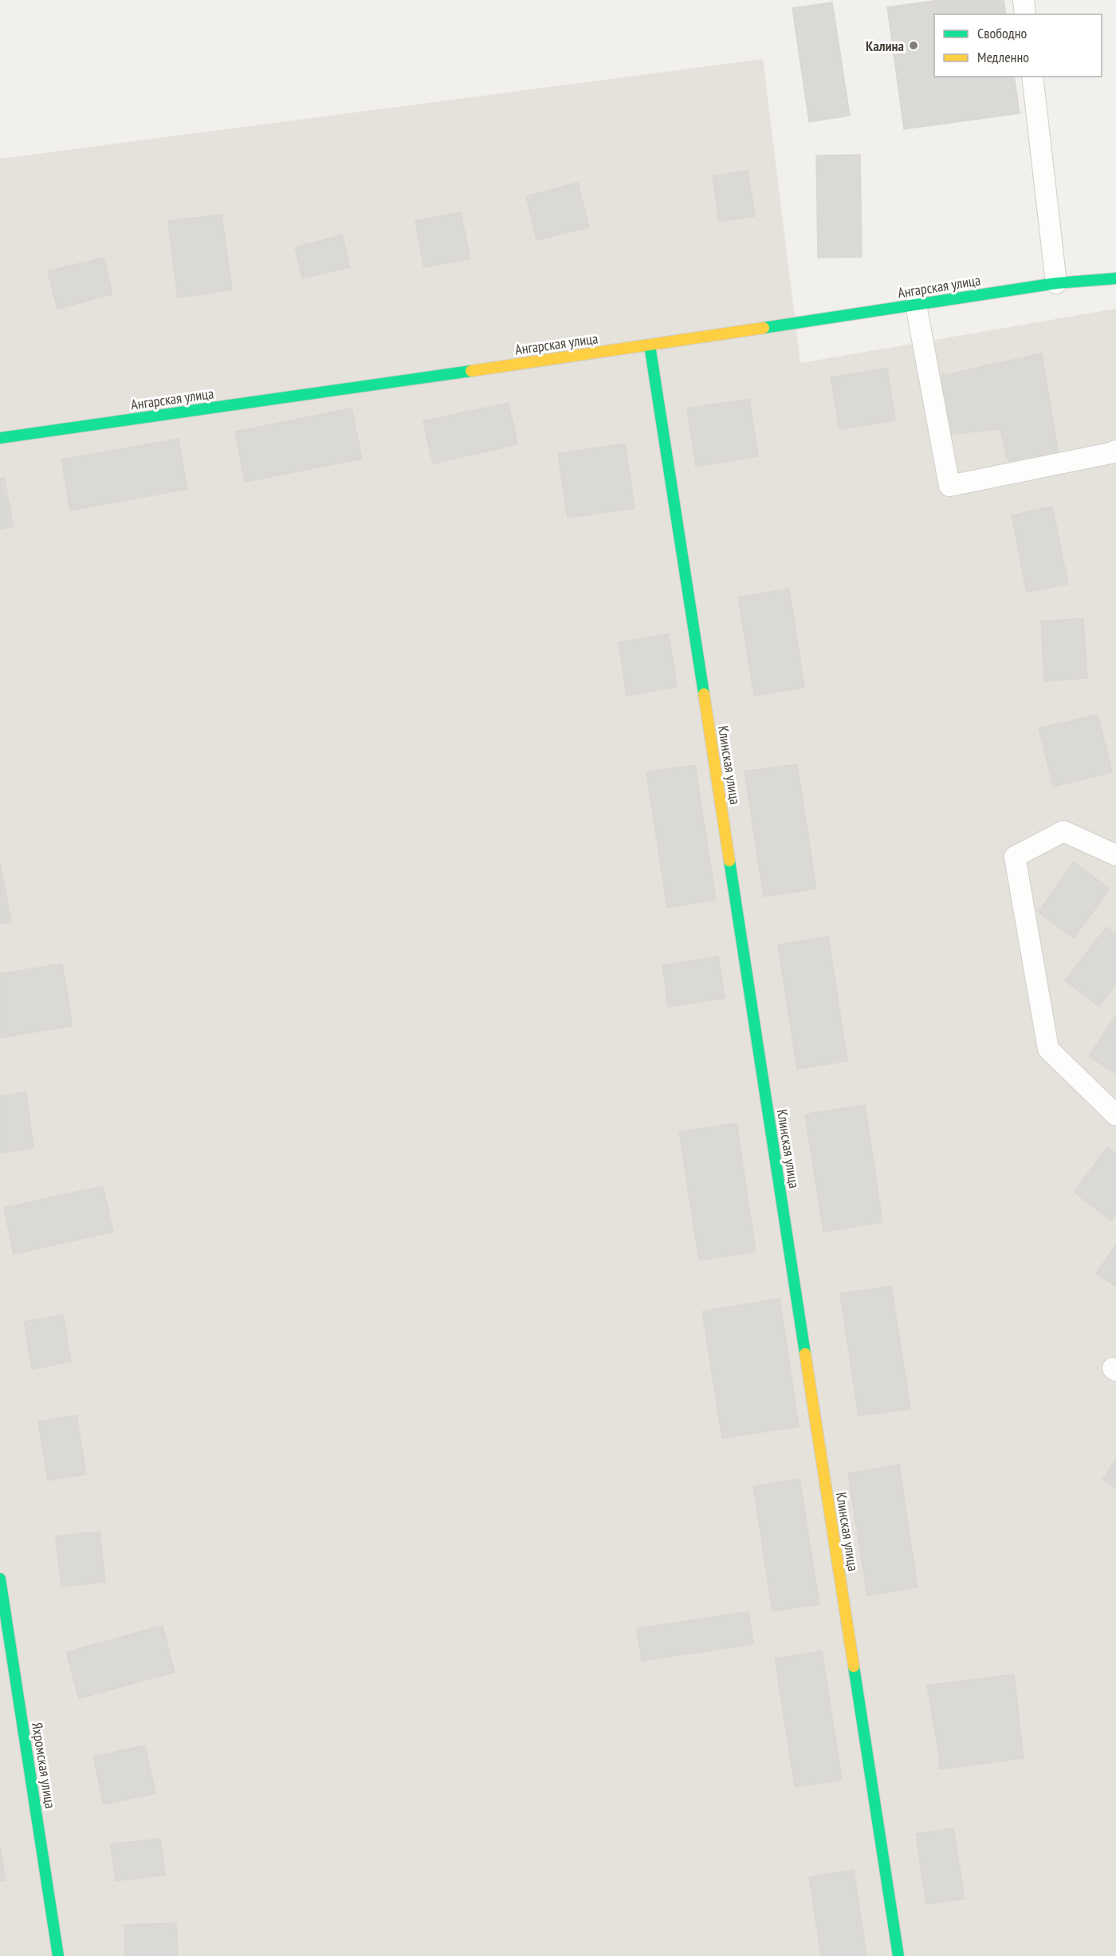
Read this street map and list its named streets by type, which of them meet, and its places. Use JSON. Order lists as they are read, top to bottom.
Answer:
{
  "streets": {
    "street": ["Ангарская улица", "Клинская улица", "Яхромская улица"]
  },
  "crossings": [
    ["Ангарская улица", "Клинская улица"]
  ],
  "places": ["Калина"],
  "legend": ["Свободно", "Медленно"]
}
